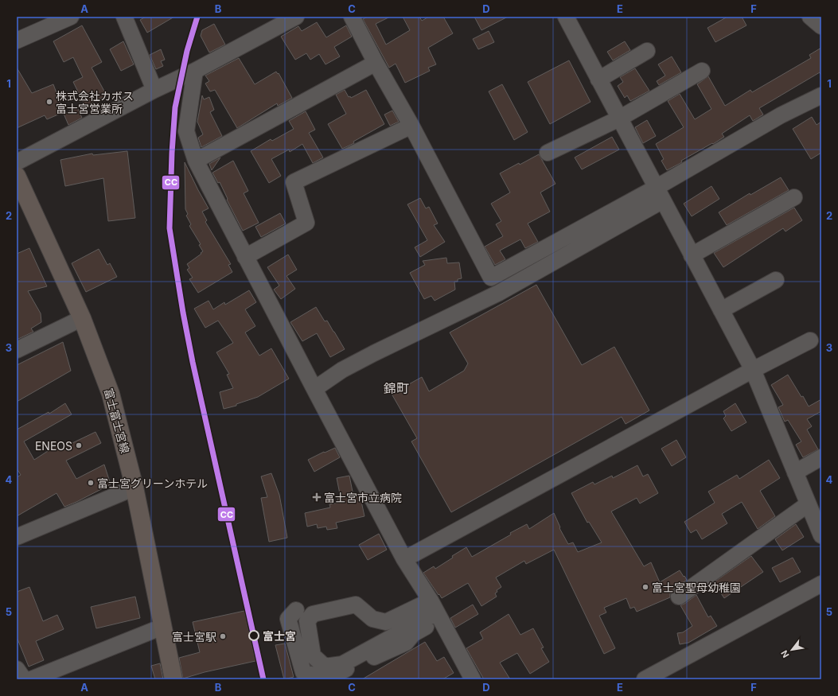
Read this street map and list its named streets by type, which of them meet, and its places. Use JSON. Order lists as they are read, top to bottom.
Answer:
{
  "streets": {
    "main road": ["富士富士宮線"]
  },
  "districts": ["錦町"],
  "places": {
    "other": [
      "株式会社カボス 富士宮営業所",
      "ENEOS",
      "富士宮グリーンホテル",
      "富士宮聖母幼稚園",
      "富士宮",
      "富士宮駅"
    ],
    "health": ["富士宮市立病院"]
  },
  "lines": ["transit line CC"],
  "north": "bottom left",
  "grid": {
    "columns": [
      "A",
      "B",
      "C",
      "D",
      "E",
      "F"
    ],
    "rows": [
      "1",
      "2",
      "3",
      "4",
      "5"
    ]
  }
}
